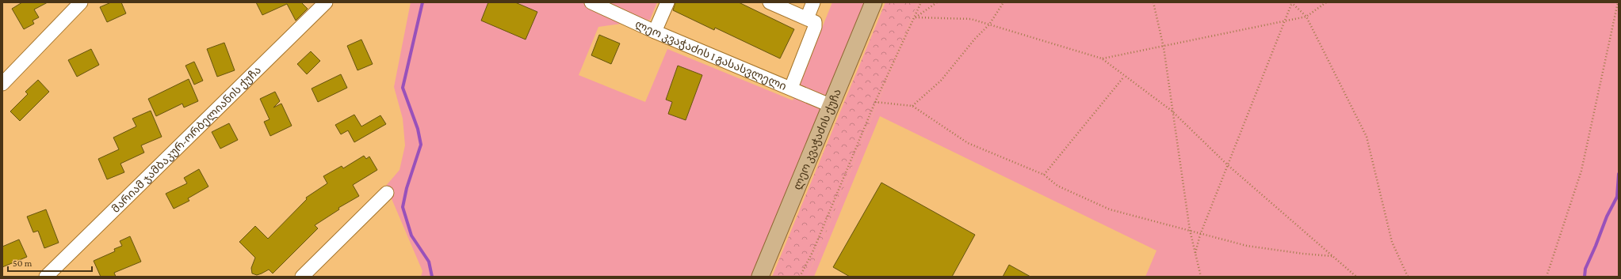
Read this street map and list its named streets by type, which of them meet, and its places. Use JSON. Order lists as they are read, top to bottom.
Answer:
{
  "streets": {
    "main road": ["ლეო კვაჭაძის ქუჩა"],
    "street": ["ლეო კვაჭაძის I გასასვლელი", "მარიამ ჯამბაკურ-ორბელიანის ქუჩა"]
  },
  "crossings": [
    ["ლეო კვაჭაძის I გასასვლელი", "ლეო კვაჭაძის ქუჩა"]
  ],
  "scale_bar": "50 m"
}
